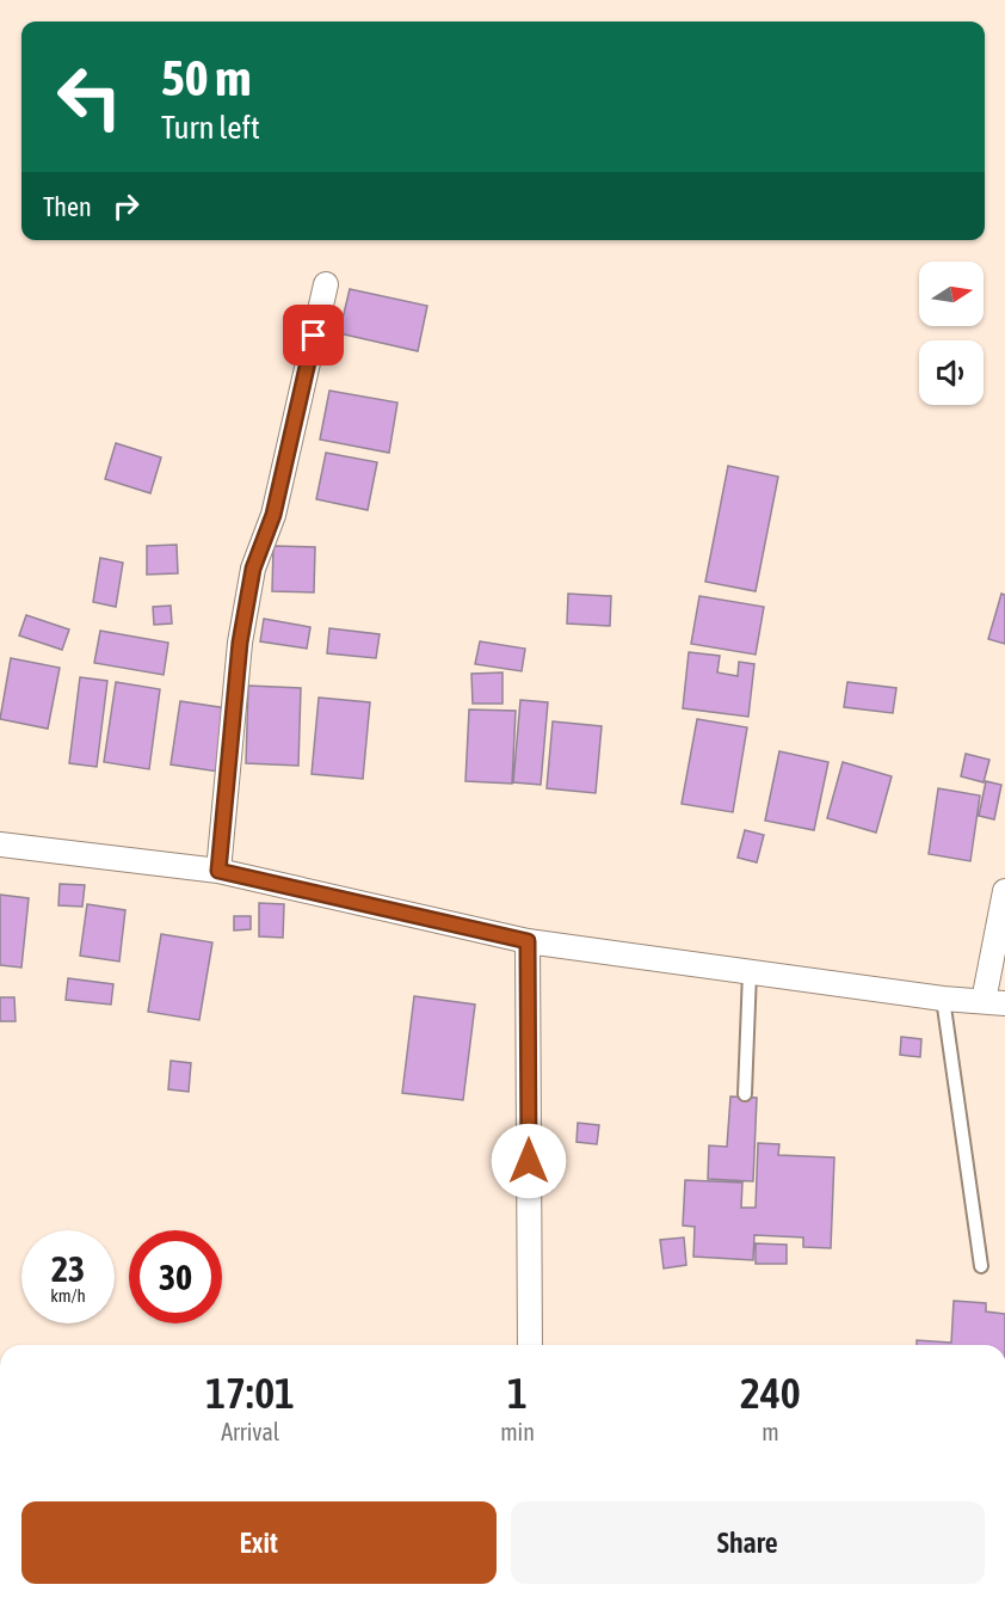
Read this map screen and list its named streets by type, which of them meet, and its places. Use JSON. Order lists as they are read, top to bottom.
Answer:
{
  "north": "right",
  "page": {
    "turn": ["50 m", "Turn left"],
    "then": "Then",
    "speed": "23 km/h",
    "limit": "30",
    "eta": [
      "17:01",
      "Arrival",
      "1",
      "min",
      "240",
      "m"
    ],
    "buttons": ["Exit", "Share"]
  }
}
